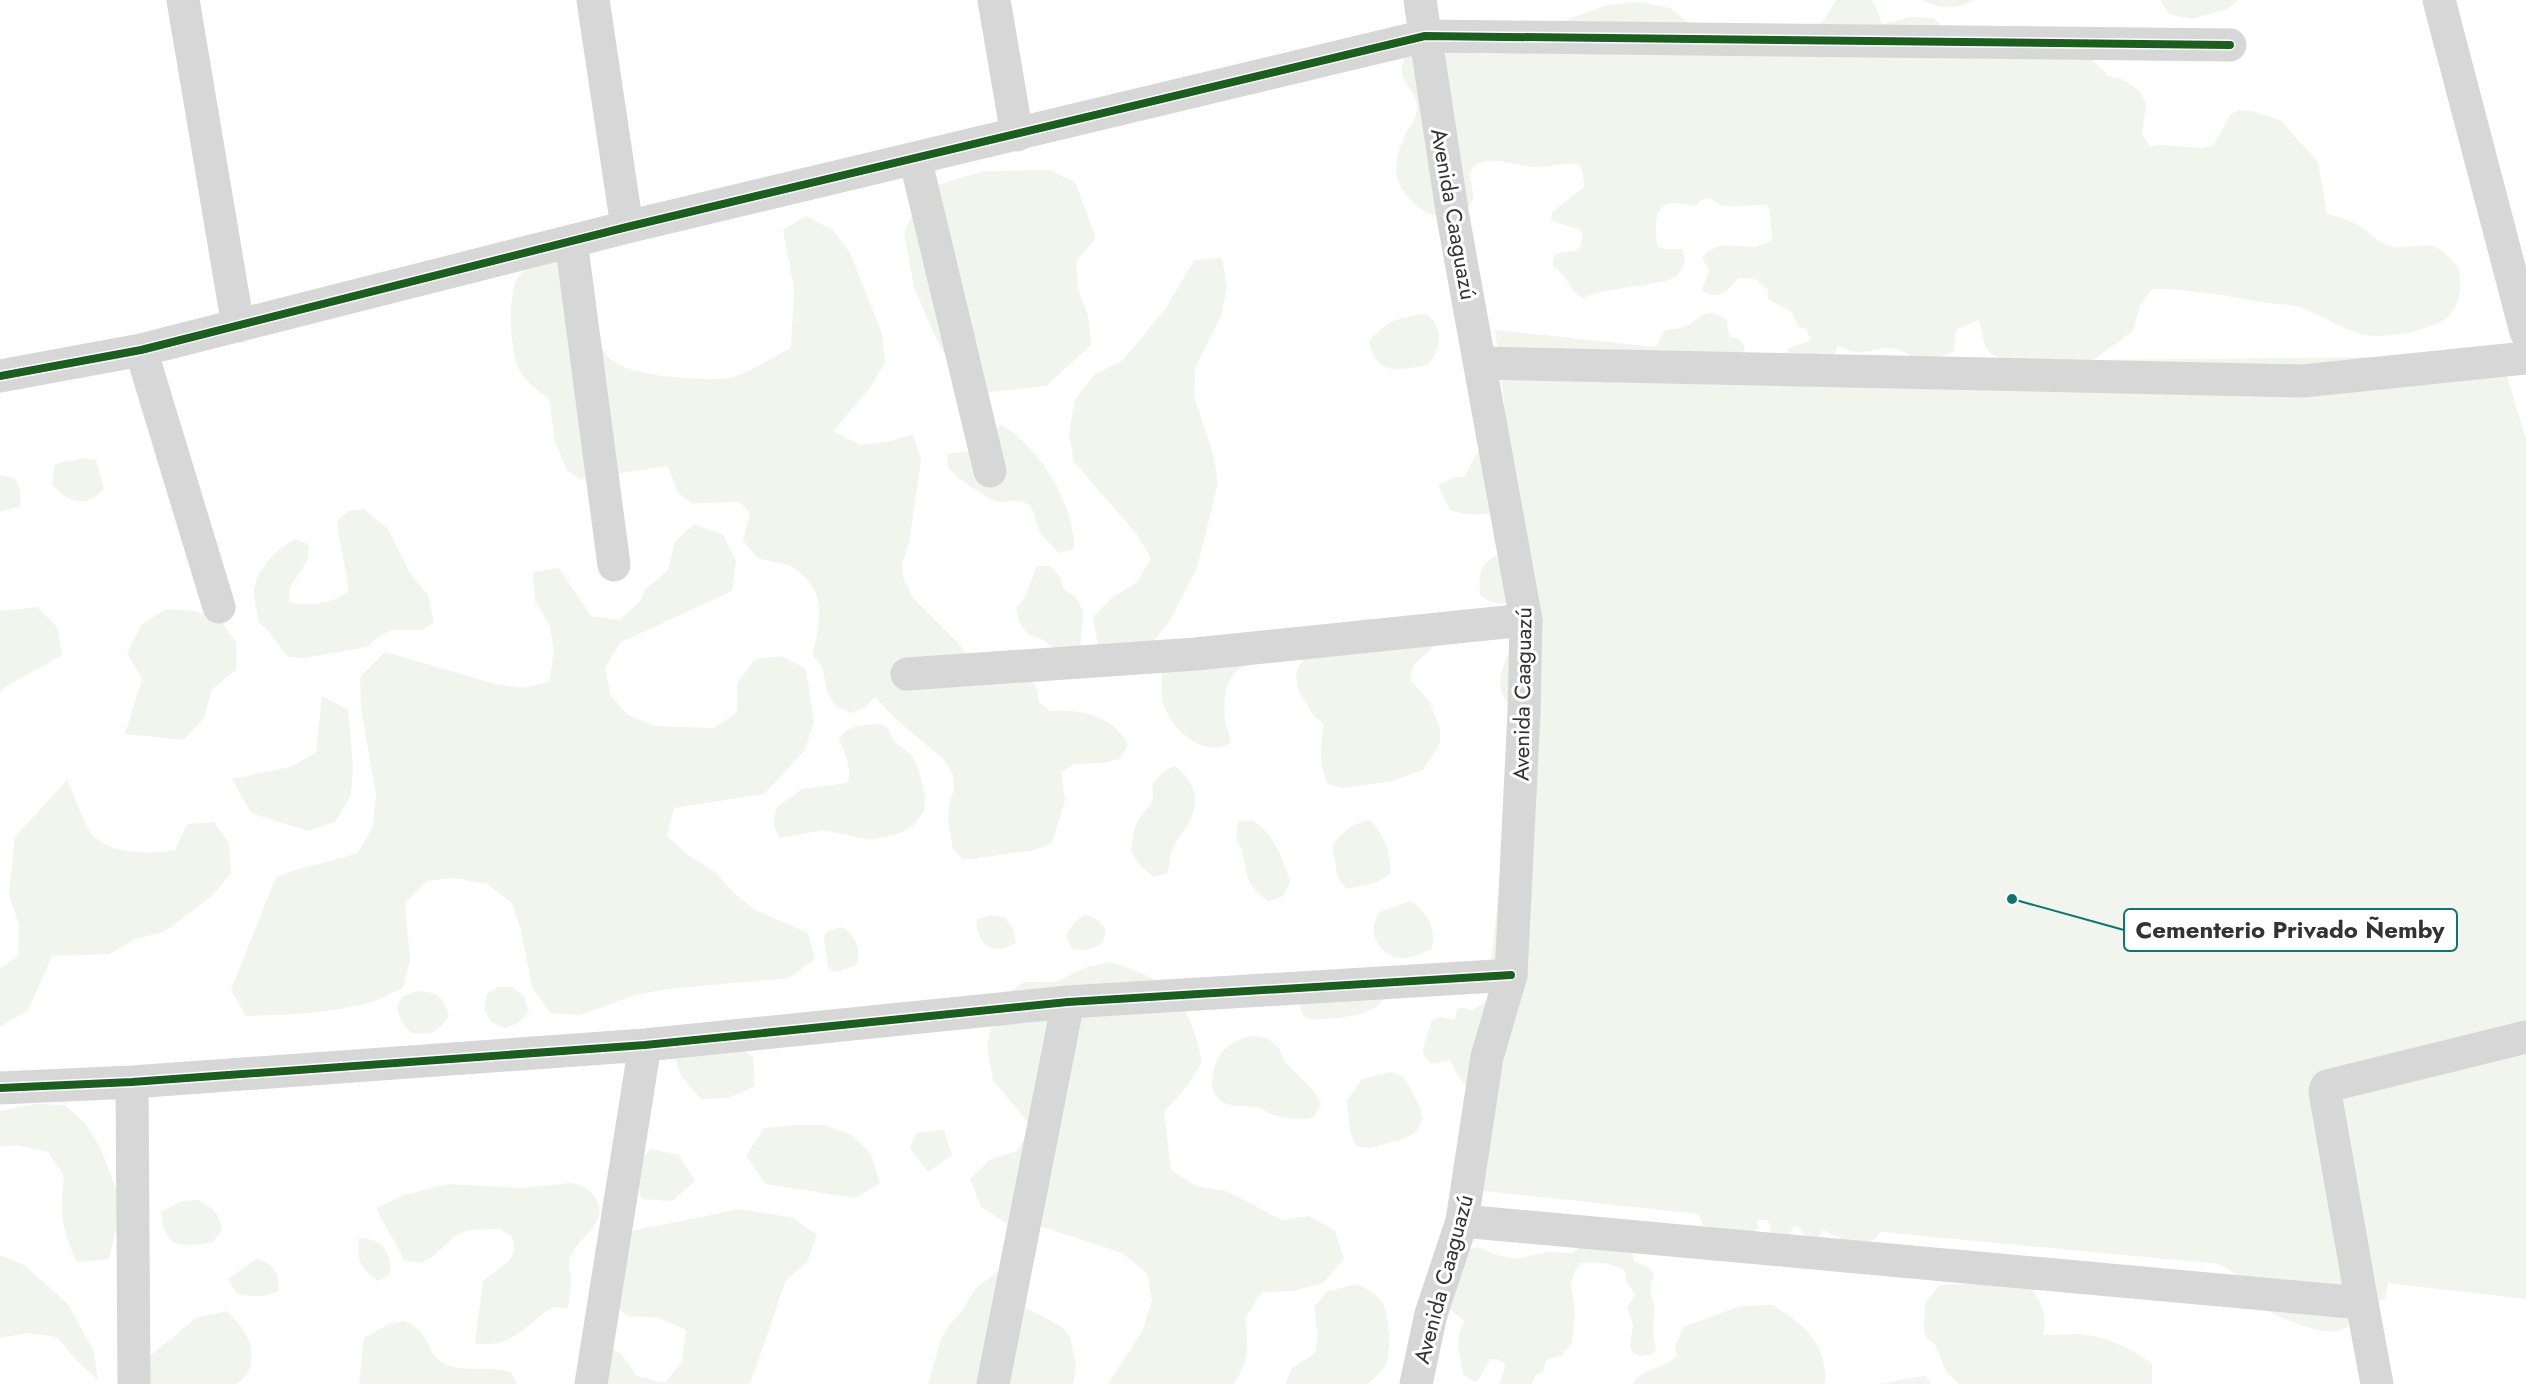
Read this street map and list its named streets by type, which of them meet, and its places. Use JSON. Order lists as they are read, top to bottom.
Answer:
{
  "streets": {
    "street": ["Avenida Caaguazú"]
  },
  "places": ["Cementerio Privado Ñemby"]
}
